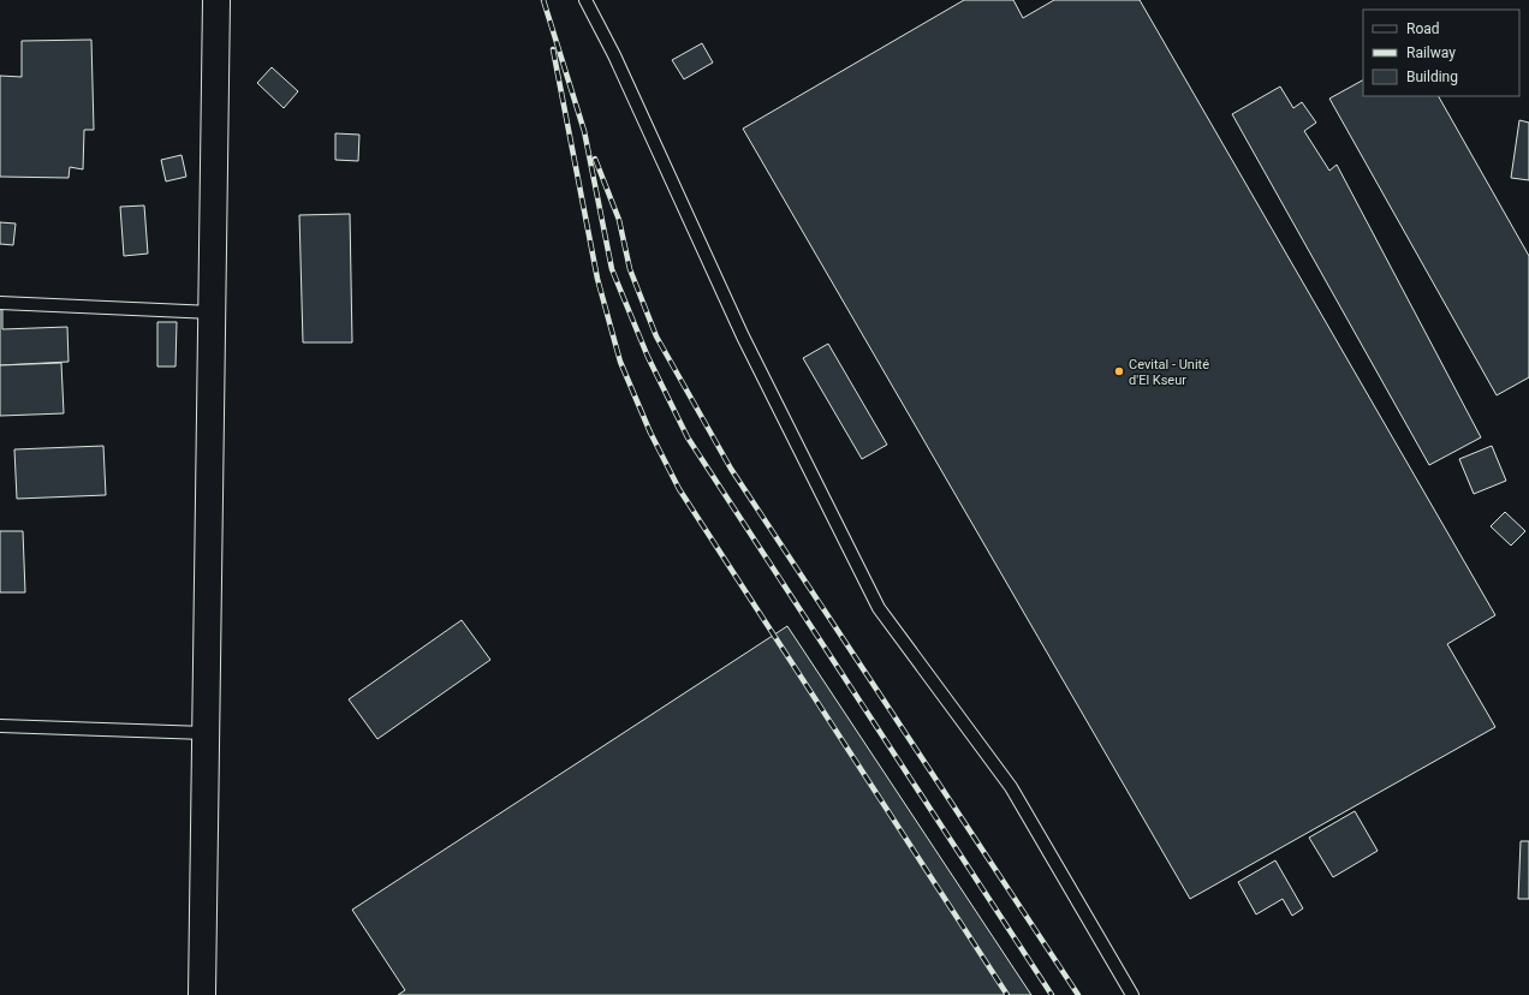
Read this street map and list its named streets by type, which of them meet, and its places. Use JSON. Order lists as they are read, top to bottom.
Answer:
{
  "places": ["Cevital - Unité d'El Kseur"],
  "legend": ["Road", "Railway", "Building"]
}
